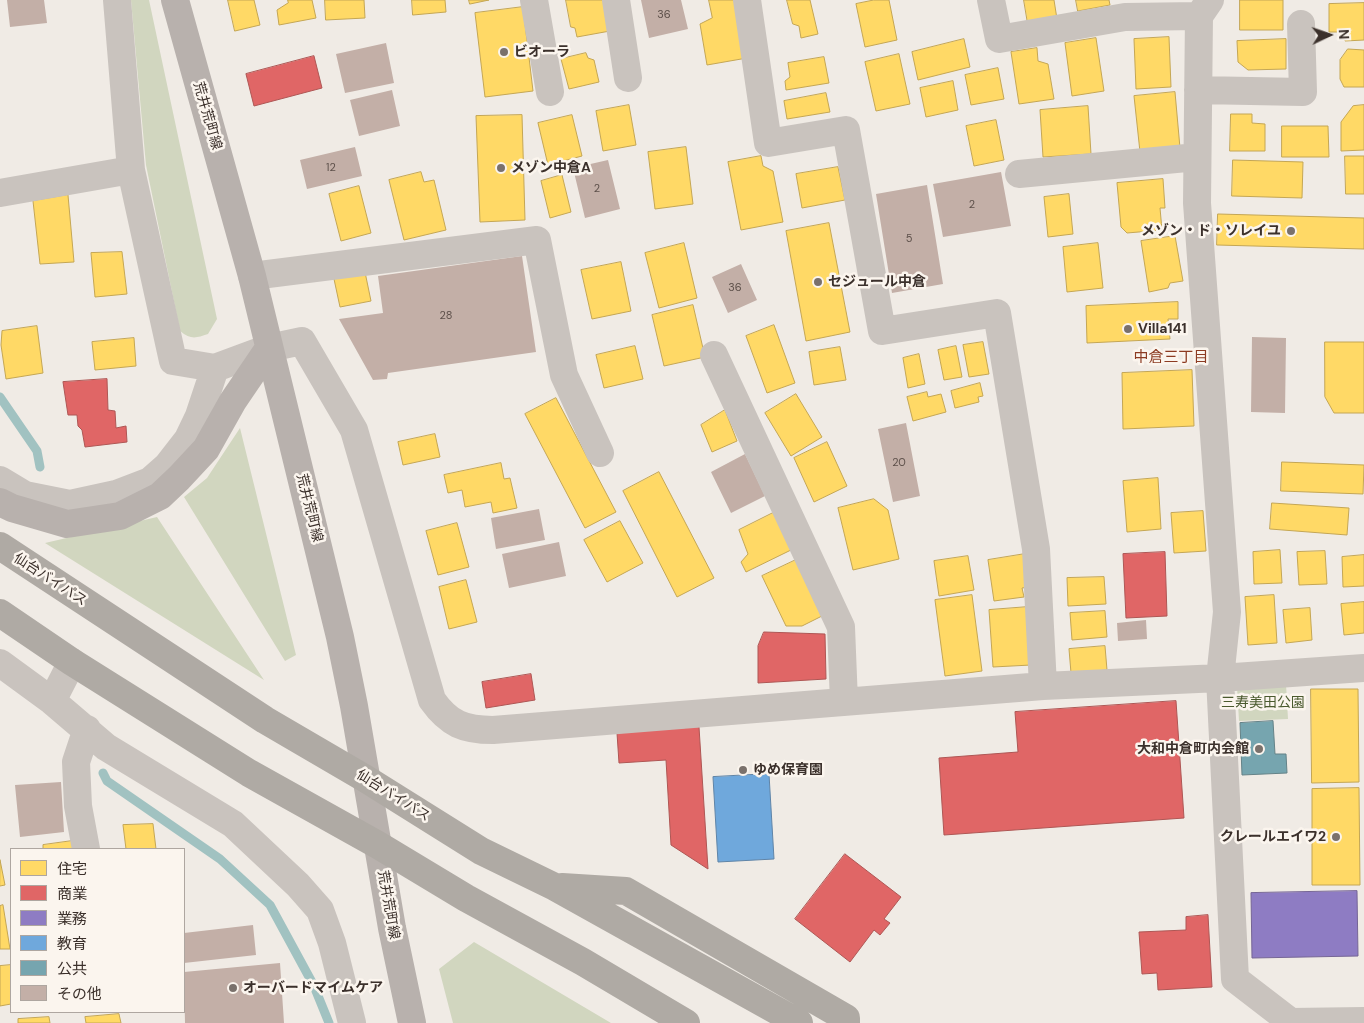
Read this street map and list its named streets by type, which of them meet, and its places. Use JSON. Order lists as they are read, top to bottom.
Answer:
{
  "streets": {
    "highway": ["仙台バイパス"],
    "main road": ["荒井荒町線"]
  },
  "crossings": [
    ["荒井荒町線", "仙台バイパス"]
  ],
  "districts": ["中倉三丁目"],
  "parks": ["三寿美田公園"],
  "places": [
    "ビオーラ",
    "メゾン中倉A",
    "メゾン・ド・ソレイユ",
    "セジュール中倉",
    "Villa141",
    "大和中倉町内会館",
    "ゆめ保育園",
    "クレールエイワ2",
    "オーバードマイムケア"
  ],
  "house_numbers": [
    "36",
    "12",
    "2",
    "2",
    "5",
    "36",
    "28",
    "20"
  ],
  "legend": [
    "住宅",
    "商業",
    "業務",
    "教育",
    "公共",
    "その他"
  ],
  "north": "right"
}
